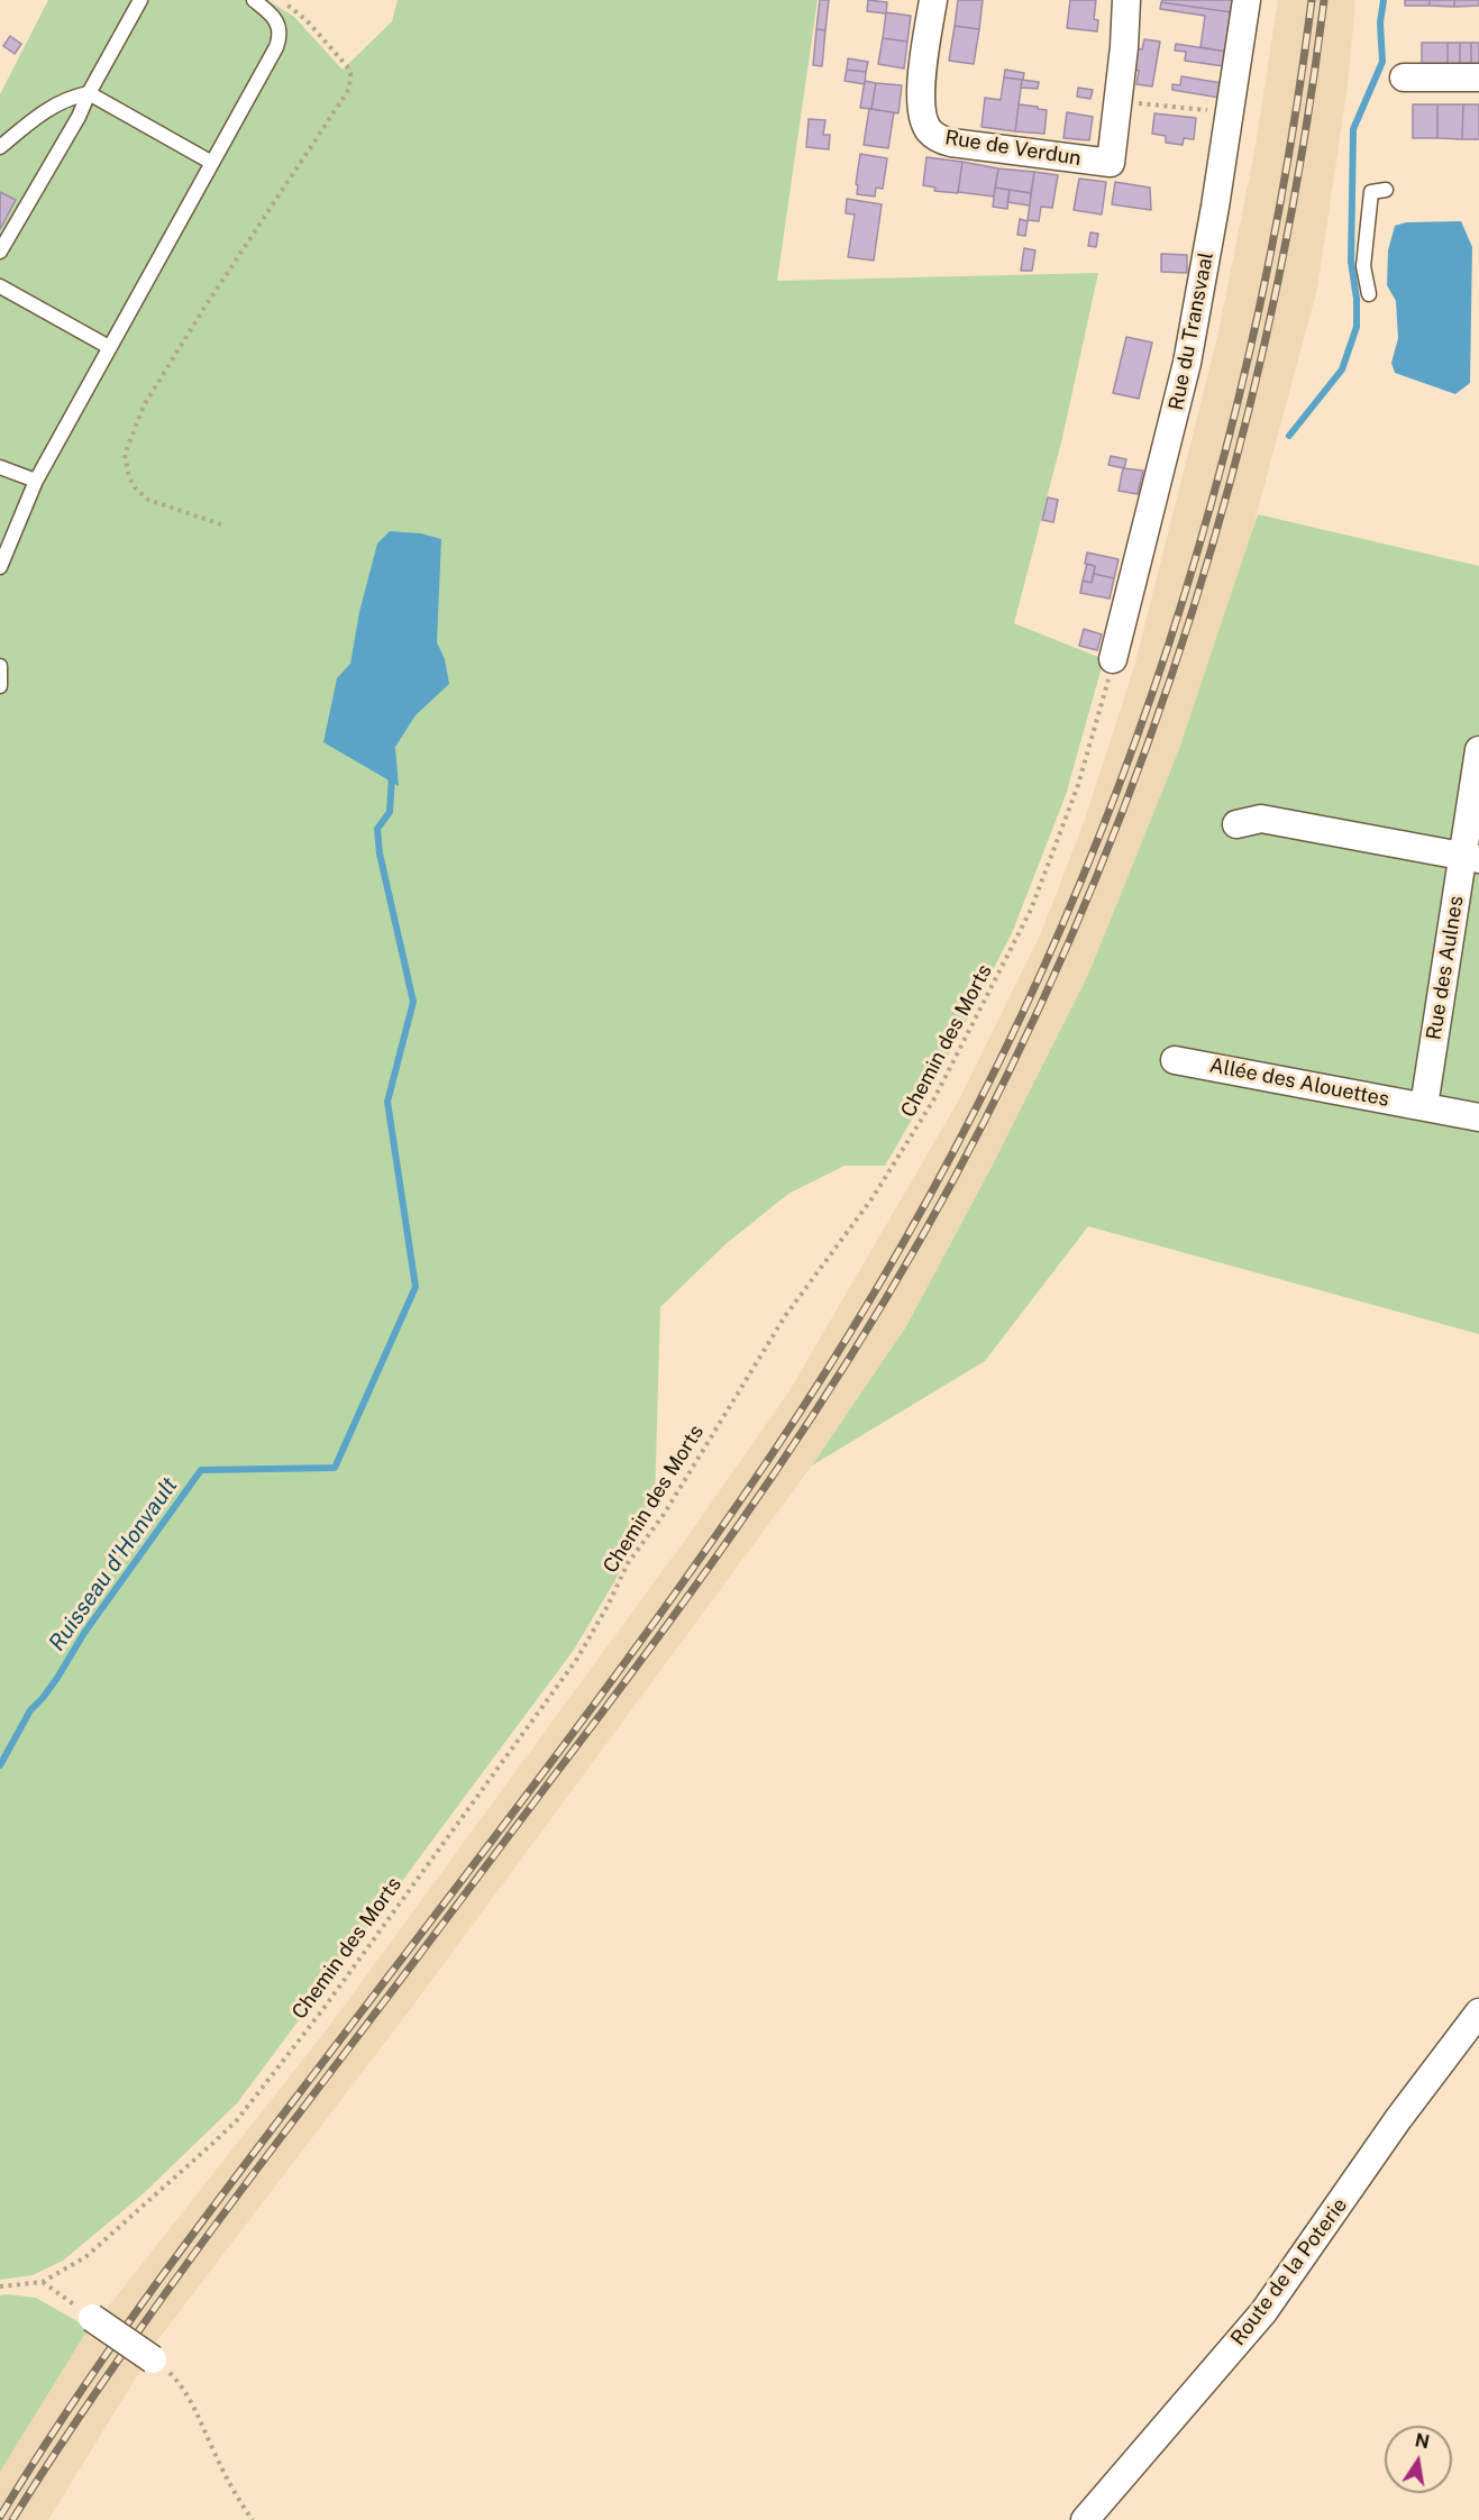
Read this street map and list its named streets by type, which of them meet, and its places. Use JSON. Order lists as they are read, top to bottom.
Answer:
{
  "streets": {
    "street": [
      "Rue de Verdun",
      "Rue du Transvaal",
      "Rue des Aulnes",
      "Allée des Alouettes",
      "Route de la Poterie"
    ],
    "path": ["Chemin des Morts"]
  },
  "crossings": [
    ["Rue du Transvaal", "Chemin des Morts"],
    ["Rue des Aulnes", "Allée des Alouettes"]
  ],
  "water": ["Ruisseau d'Honvault"],
  "north": "top"
}
